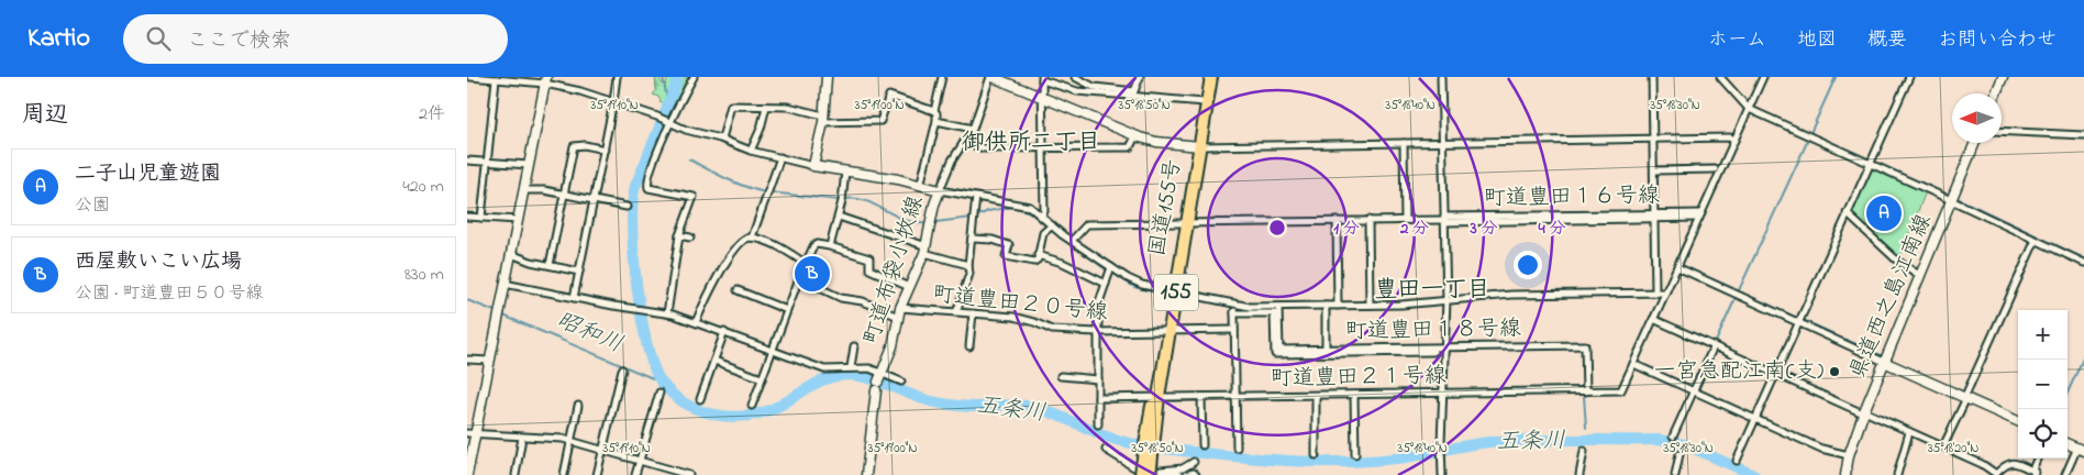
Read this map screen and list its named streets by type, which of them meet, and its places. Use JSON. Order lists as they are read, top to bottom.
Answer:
{
  "streets": {
    "highway": ["国道155号", "155"],
    "main road": ["町道布袋小牧線", "県道西之島江南線"],
    "street": ["町道豊田２０号線", "町道豊田１８号線", "町道豊田２１号線"]
  },
  "crossings": [
    ["国道155号", "町道豊田２０号線"],
    ["国道155号", "町道豊田２１号線"],
    ["町道布袋小牧線", "町道豊田２０号線"],
    ["町道豊田１８号線", "町道豊田２１号線"]
  ],
  "districts": ["御供所二丁目", "豊田一丁目"],
  "water": ["昭和川", "五条川"],
  "places": ["一宮急配江南(支)"],
  "north": "left",
  "page": {
    "header": "Kartio",
    "search": "ここで検索",
    "nav": [
      "ホーム",
      "地図",
      "概要",
      "お問い合わせ"
    ],
    "heading": ["周辺", "2件"],
    "list": [
      {
        "mark": "A",
        "name": "二子山児童遊園",
        "note": "公園",
        "value": "420 m"
      },
      {
        "mark": "B",
        "name": "西屋敷いこい広場",
        "note": "公園 · 町道豊田５０号線",
        "value": "830 m"
      }
    ],
    "pins": ["A", "B"],
    "map_buttons": ["+", "−"]
  },
  "coordinates": [
    "35°19'10\"N",
    "35°19'00\"N",
    "35°18'50\"N",
    "35°18'40\"N",
    "35°18'30\"N",
    "35°18'20\"N"
  ],
  "rings": [
    "1 分",
    "2 分",
    "3 分",
    "4 分"
  ]
}
